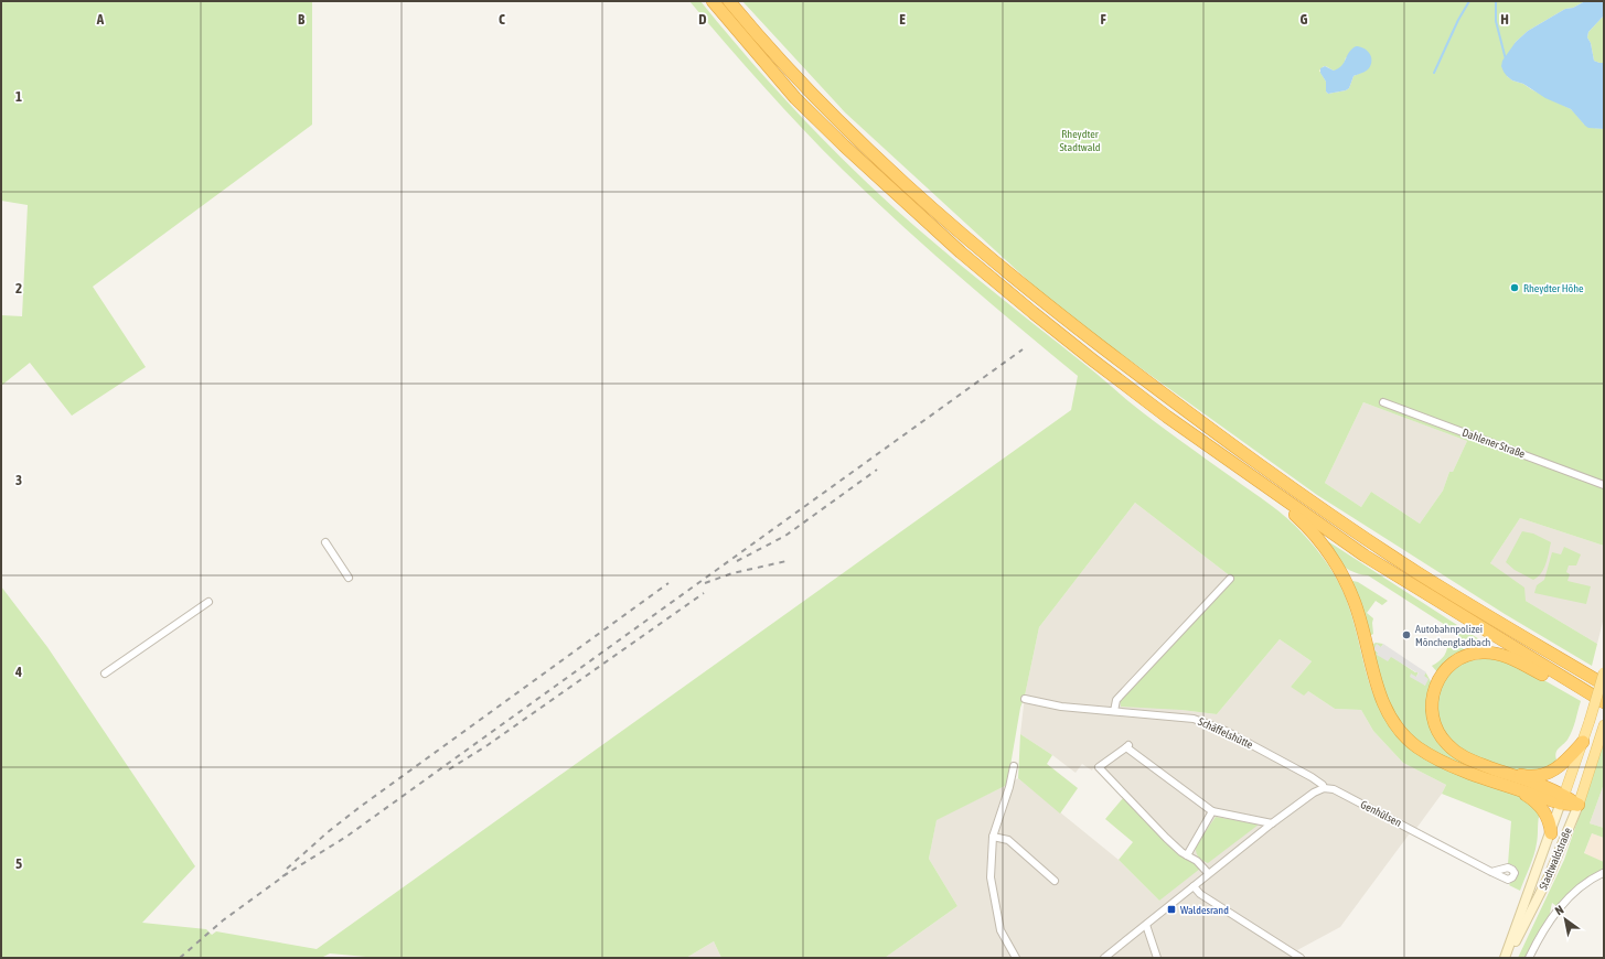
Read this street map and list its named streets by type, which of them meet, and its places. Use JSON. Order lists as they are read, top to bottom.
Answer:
{
  "streets": {
    "main road": ["Stadtwaldstraße"],
    "street": ["Dahlener Straße", "Schäffelshütte", "Genhülsen"]
  },
  "crossings": [
    ["Schäffelshütte", "Genhülsen"]
  ],
  "parks": ["Rheydter Stadtwald"],
  "places": {
    "other": ["Rheydter Höhe", "Autobahnpolizei Mönchengladbach"],
    "transit": ["Waldesrand"]
  },
  "north": "top left",
  "grid": {
    "columns": [
      "A",
      "B",
      "C",
      "D",
      "E",
      "F",
      "G",
      "H"
    ],
    "rows": [
      "1",
      "2",
      "3",
      "4",
      "5"
    ]
  }
}
